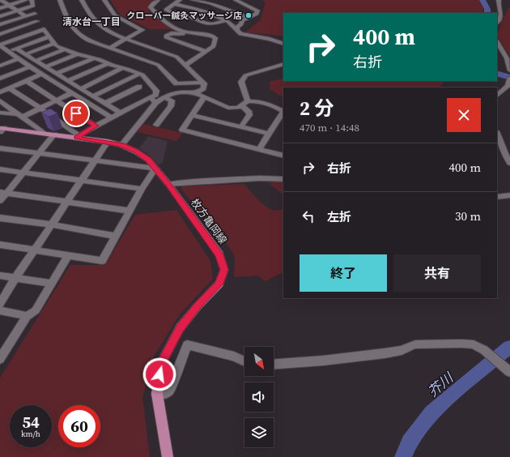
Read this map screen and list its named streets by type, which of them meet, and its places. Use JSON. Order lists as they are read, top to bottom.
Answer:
{
  "streets": {
    "main road": ["枚方亀岡線"]
  },
  "districts": ["清水台一丁目"],
  "water": ["芥川"],
  "places": ["クローバー鍼灸マッサージ店"],
  "north": "bottom right",
  "page": {
    "turn": ["400 m", "右折"],
    "heading": ["2 分", "470 m · 14:48"],
    "list": [
      {
        "name": "右折",
        "value": "400 m"
      },
      {
        "name": "左折",
        "value": "30 m"
      }
    ],
    "buttons": ["終了", "共有"],
    "speed": "54 km/h",
    "limit": "60"
  }
}
